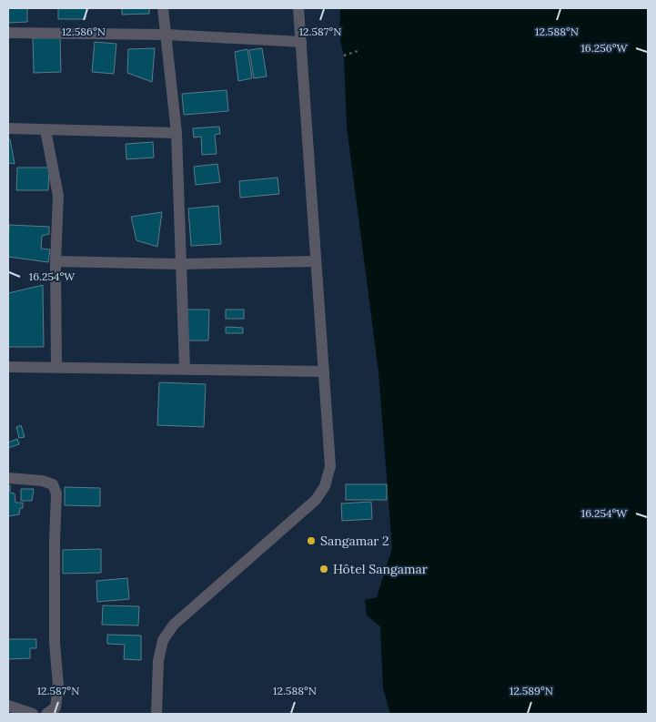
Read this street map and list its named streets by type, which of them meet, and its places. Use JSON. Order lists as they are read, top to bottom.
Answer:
{
  "places": ["Sangamar 2", "Hôtel Sangamar"],
  "coordinates": [
    "12.586°N",
    "12.587°N",
    "12.588°N",
    "16.256°W",
    "16.254°W",
    "12.589°N"
  ]
}
